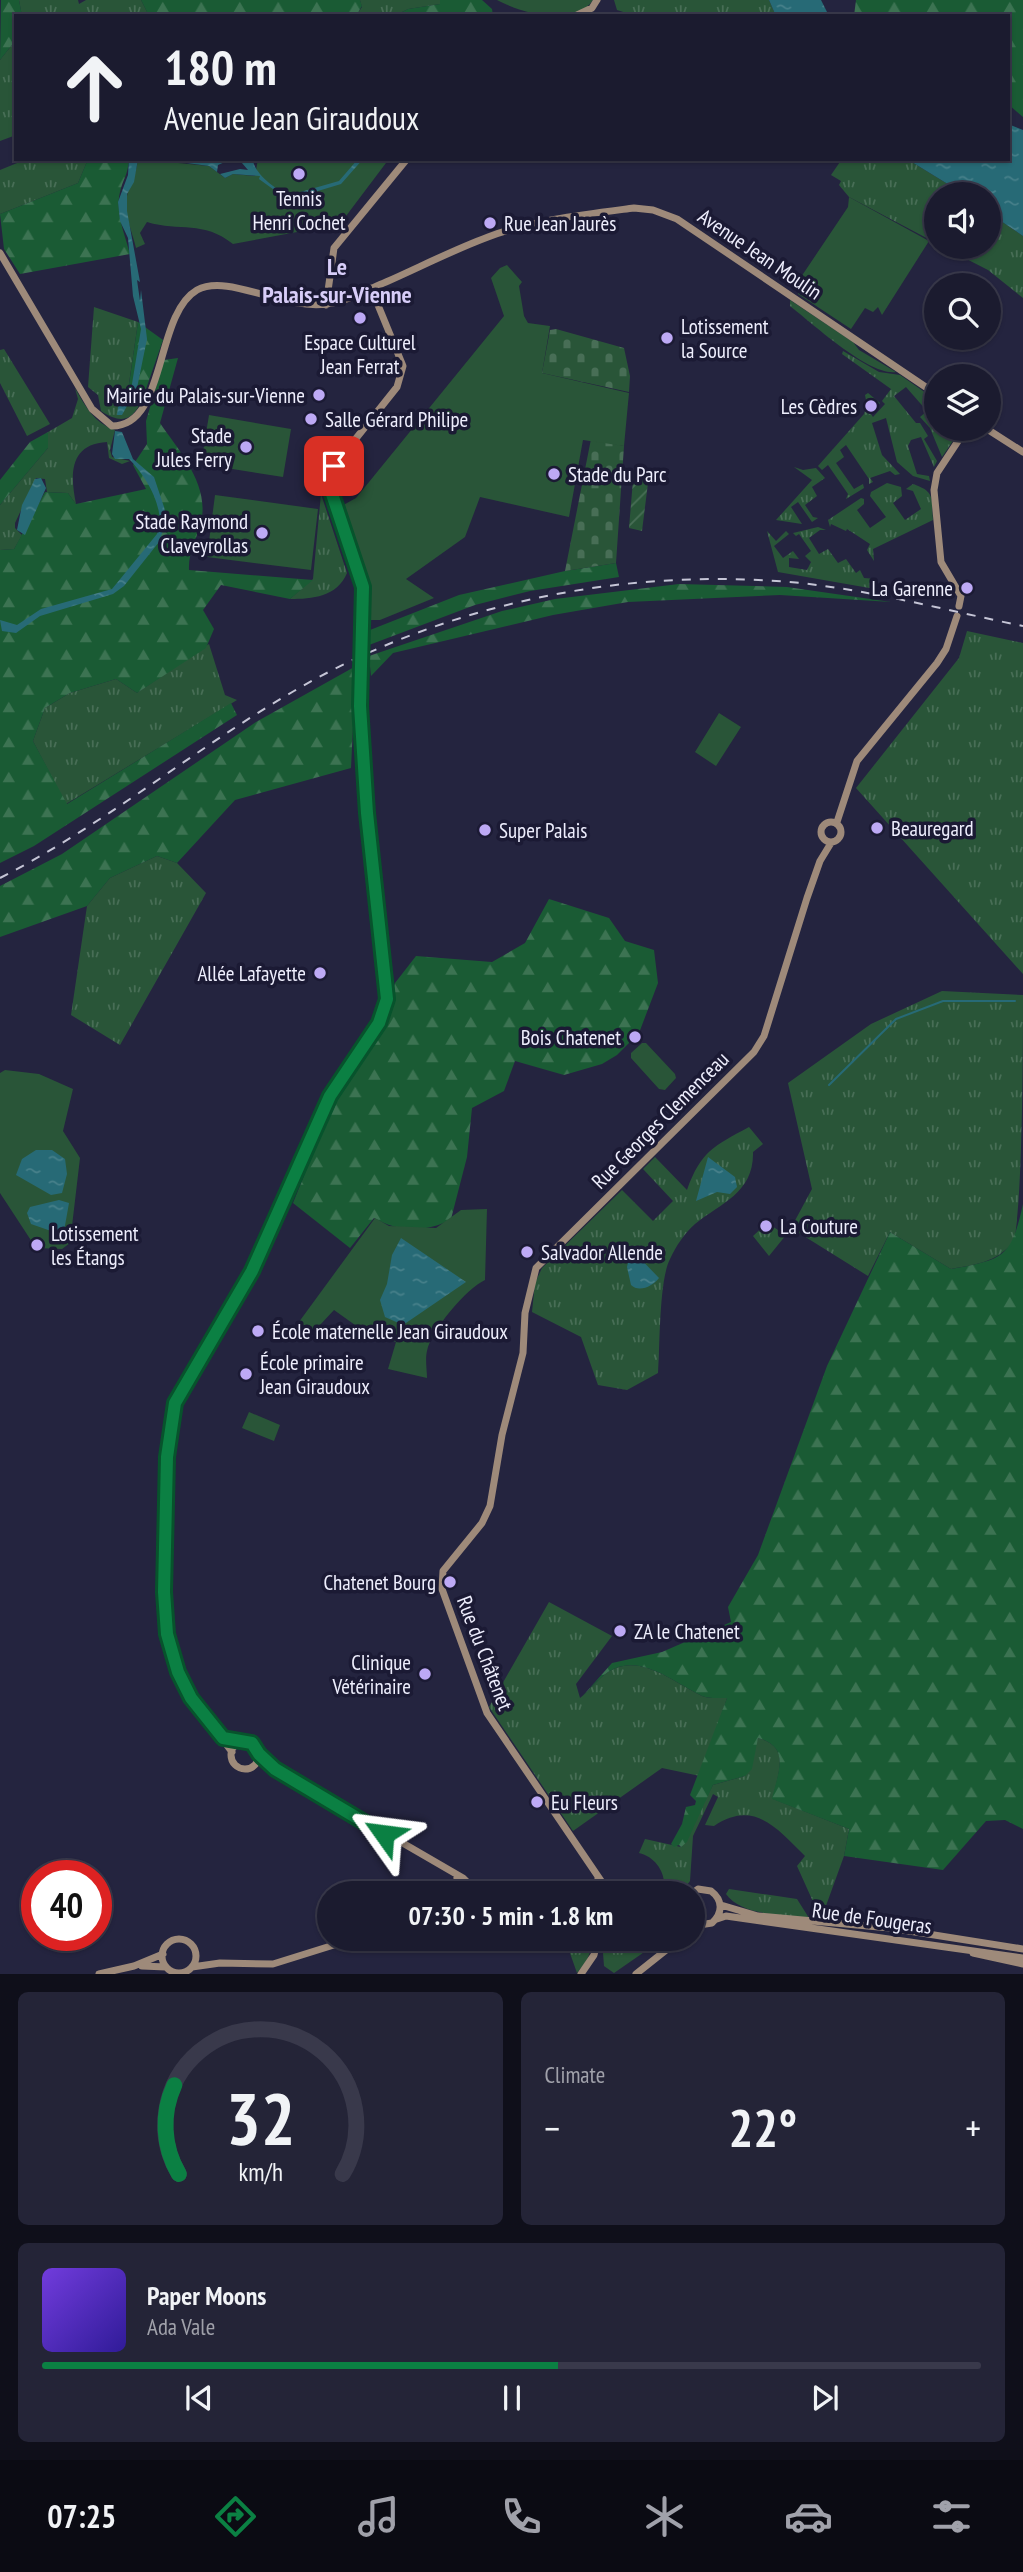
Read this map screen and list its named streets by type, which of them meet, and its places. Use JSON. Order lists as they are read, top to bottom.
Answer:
{
  "streets": {
    "street": [
      "Avenue Jean Moulin",
      "Rue Georges Clemenceau",
      "Rue du Châtenet",
      "Rue de Fougeras"
    ]
  },
  "crossings": [
    ["Rue Georges Clemenceau", "Rue du Châtenet"]
  ],
  "districts": ["Le Palais-sur-Vienne"],
  "places": [
    "Tennis Henri Cochet",
    "Rue Jean Jaurès",
    "Espace Culturel Jean Ferrat",
    "Lotissement la Source",
    "Mairie du Palais-sur-Vienne",
    "Les Cèdres",
    "Salle Gérard Philipe",
    "Stade Jules Ferry",
    "Stade du Parc",
    "Stade Raymond Claveyrollas",
    "La Garenne",
    "Beauregard",
    "Super Palais",
    "Allée Lafayette",
    "Bois Chatenet",
    "La Couture",
    "Lotissement les Étangs",
    "Salvador Allende",
    "École maternelle Jean Giraudoux",
    "École primaire Jean Giraudoux",
    "Chatenet Bourg",
    "ZA le Chatenet",
    "Clinique Vétérinaire",
    "Eu Fleurs"
  ],
  "page": {
    "turn": ["180 m", "Avenue Jean Giraudoux"],
    "limit": "40",
    "trip": "07:30 · 5 min · 1.8 km",
    "tile": "Climate",
    "heat": ["−", "22°", "+"],
    "song": ["Paper Moons", "Ada Vale"],
    "tabs": "07:25",
    "gauge": ["32", "km/h"]
  }
}
